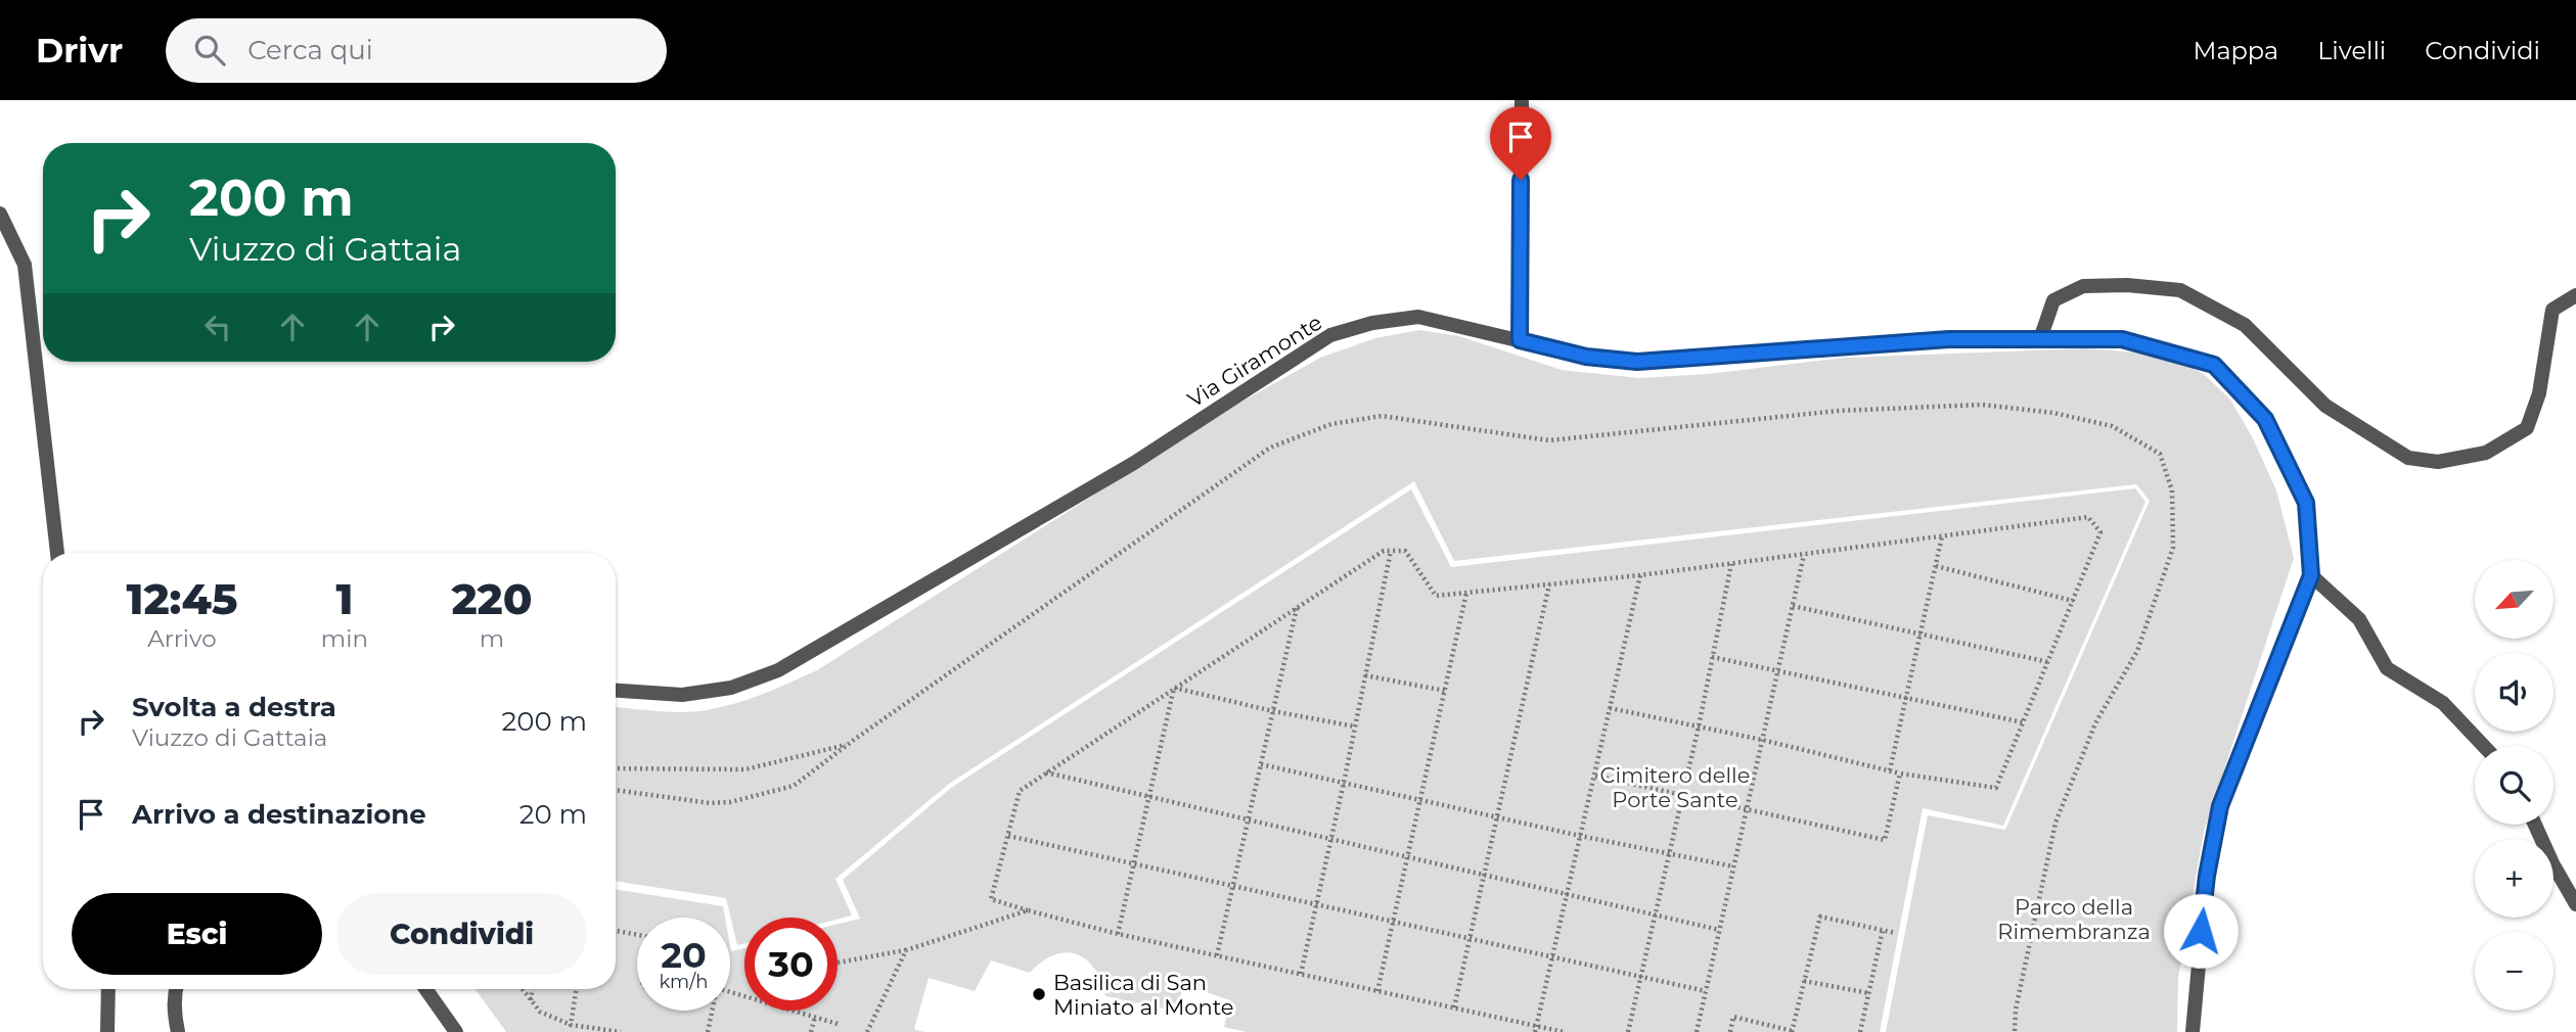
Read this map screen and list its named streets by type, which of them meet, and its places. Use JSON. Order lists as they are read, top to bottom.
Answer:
{
  "streets": {
    "street": ["Via Giramonte"]
  },
  "parks": ["Cimitero delle Porte Sante", "Parco della Rimembranza"],
  "places": ["Basilica di San Miniato al Monte"],
  "north": "bottom left",
  "page": {
    "header": "Drivr",
    "search": "Cerca qui",
    "nav": ["Mappa", "Livelli", "Condividi"],
    "turn": ["200 m", "Viuzzo di Gattaia"],
    "eta": [
      "12:45",
      "Arrivo",
      "1",
      "min",
      "220",
      "m"
    ],
    "map_buttons": ["+", "−"],
    "list": [
      {
        "name": "Svolta a destra",
        "note": "Viuzzo di Gattaia",
        "value": "200 m"
      },
      {
        "name": "Arrivo a destinazione",
        "value": "20 m"
      }
    ],
    "buttons": ["Esci", "Condividi"],
    "speed": "20 km/h",
    "limit": "30"
  }
}
